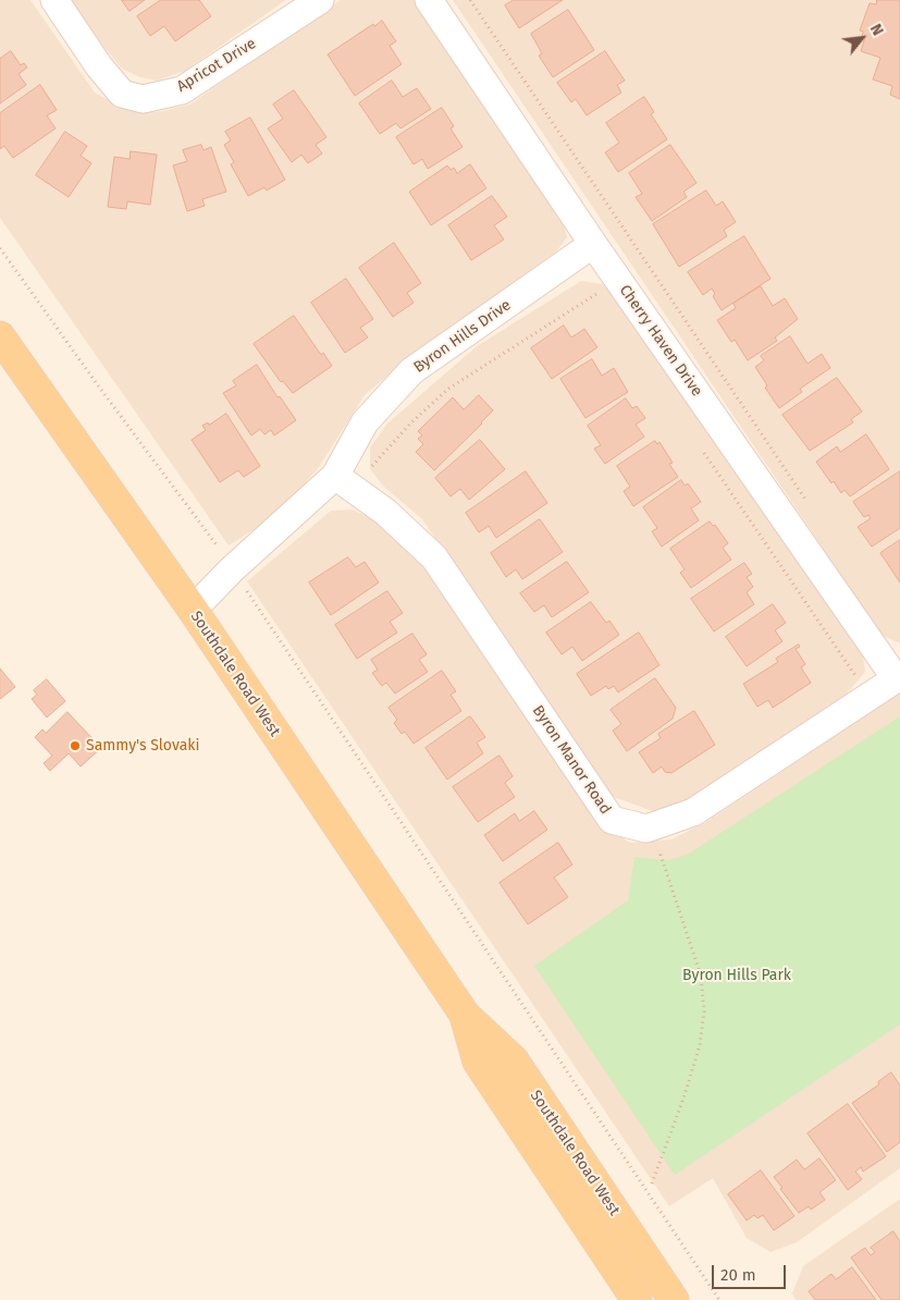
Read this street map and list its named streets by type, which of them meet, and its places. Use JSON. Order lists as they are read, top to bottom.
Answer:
{
  "streets": {
    "main road": ["Southdale Road West"],
    "street": [
      "Apricot Drive",
      "Byron Hills Drive",
      "Cherry Haven Drive",
      "Byron Manor Road"
    ]
  },
  "crossings": [
    ["Byron Hills Drive", "Cherry Haven Drive"],
    ["Byron Hills Drive", "Southdale Road West"],
    ["Byron Hills Drive", "Byron Manor Road"],
    ["Cherry Haven Drive", "Byron Manor Road"]
  ],
  "parks": ["Byron Hills Park"],
  "places": ["Sammy's Slovaki"],
  "scale_bar": "20 m",
  "north": "top right"
}
